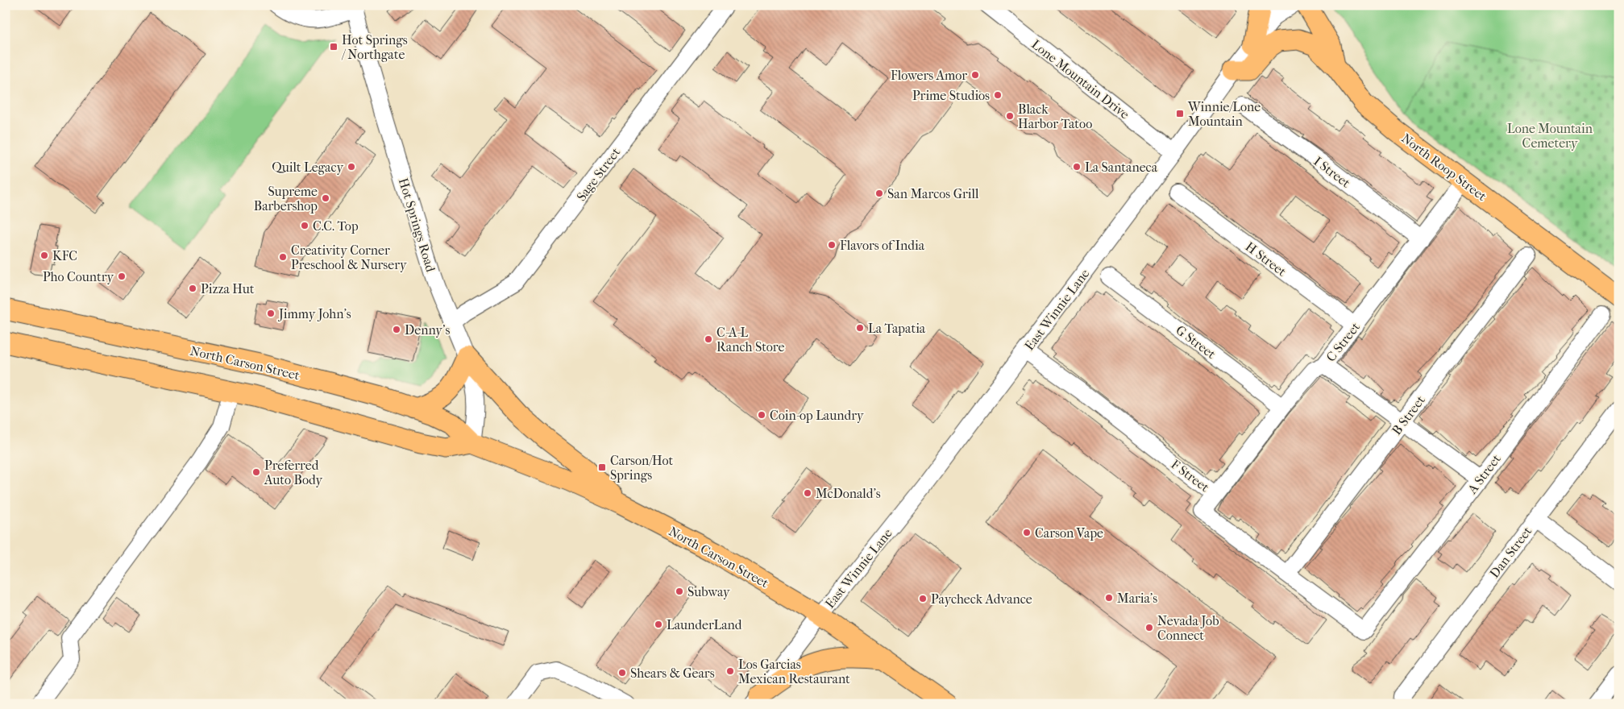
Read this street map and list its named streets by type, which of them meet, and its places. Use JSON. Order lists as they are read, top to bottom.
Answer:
{
  "streets": {
    "main road": ["North Roop Street", "North Carson Street"],
    "street": [
      "Lone Mountain Drive",
      "I Street",
      "Sage Street",
      "Hot Springs Road",
      "H Street",
      "East Winnie Lane",
      "G Street",
      "C Street",
      "B Street",
      "A Street",
      "F Street",
      "Dan Street"
    ]
  },
  "crossings": [
    ["Lone Mountain Drive", "East Winnie Lane"],
    ["North Roop Street", "C Street"],
    ["I Street", "C Street"],
    ["Sage Street", "Hot Springs Road"],
    ["Hot Springs Road", "North Carson Street"],
    ["H Street", "C Street"],
    ["East Winnie Lane", "North Carson Street"],
    ["East Winnie Lane", "F Street"],
    ["G Street", "C Street"],
    ["C Street", "F Street"],
    ["B Street", "F Street"],
    ["A Street", "F Street"]
  ],
  "parks": ["Lone Mountain Cemetery"],
  "places": {
    "transit": ["Hot Springs / Northgate", "Winnie/Lone Mountain", "Carson/Hot Springs"],
    "other": [
      "Flowers Amor",
      "Prime Studios",
      "Black Harbor Tatoo",
      "Quilt Legacy",
      "La Santaneca",
      "San Marcos Grill",
      "Supreme Barbershop",
      "C.C. Top",
      "Flavors of India",
      "KFC",
      "Creativity Corner Preschool & Nursery",
      "Pho Country",
      "Pizza Hut",
      "Jimmy John's",
      "La Tapatia",
      "Denny's",
      "C-A-L Ranch Store",
      "Coin-op Laundry",
      "Preferred Auto Body",
      "McDonald's",
      "Carson Vape",
      "Subway",
      "Maria's",
      "Paycheck Advance",
      "LaunderLand",
      "Nevada Job Connect",
      "Los Garcias Mexican Restaurant",
      "Shears & Gears"
    ]
  }
}
